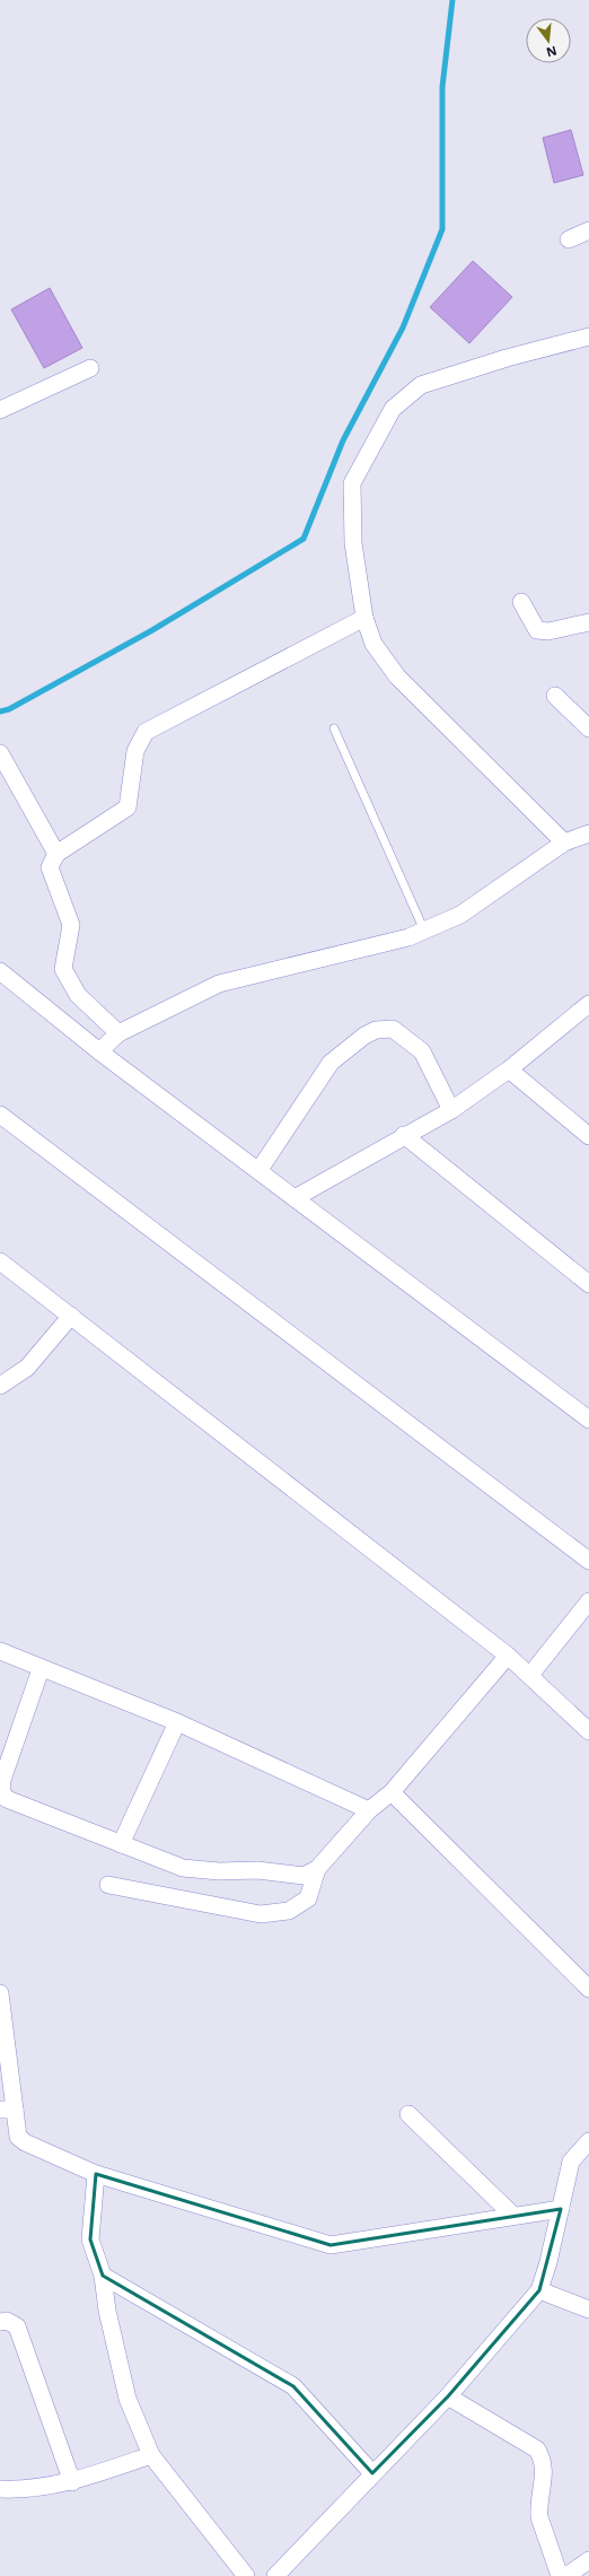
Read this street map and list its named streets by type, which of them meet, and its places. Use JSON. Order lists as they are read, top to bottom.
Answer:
{
  "north": "bottom"
}
